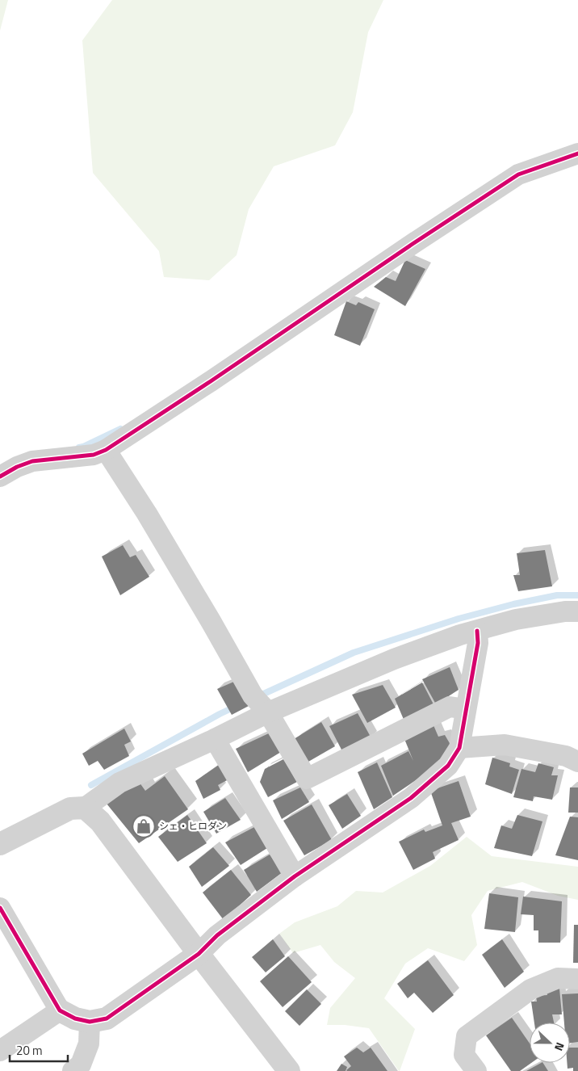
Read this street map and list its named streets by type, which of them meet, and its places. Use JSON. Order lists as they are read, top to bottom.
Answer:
{
  "places": {
    "shop": ["シェ・ヒロダン"]
  },
  "scale_bar": "20 m",
  "north": "right"
}
